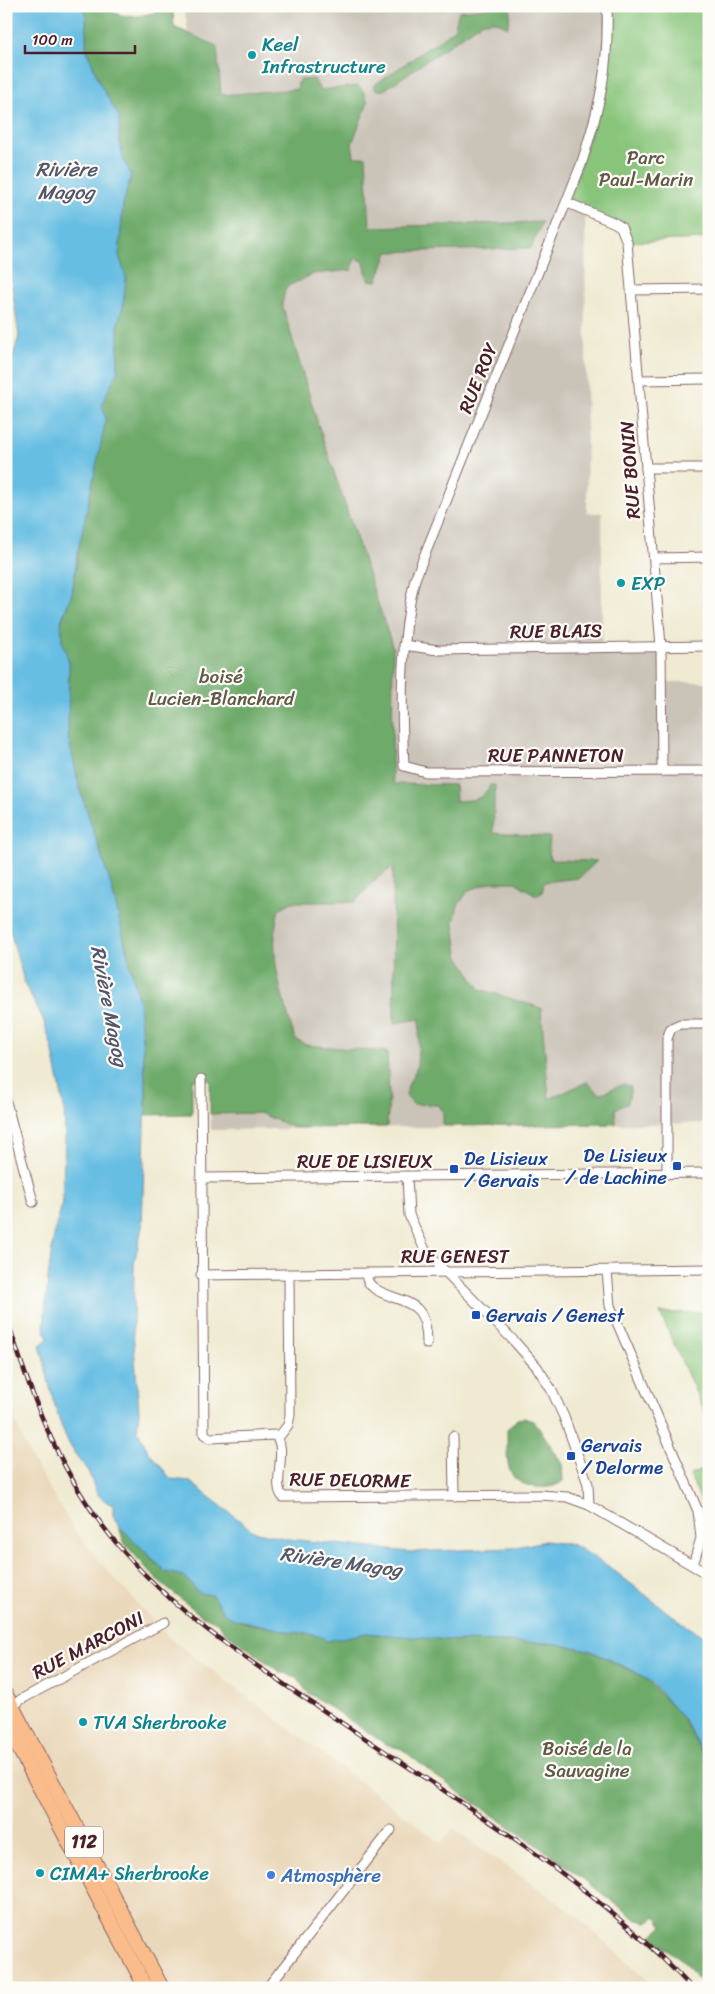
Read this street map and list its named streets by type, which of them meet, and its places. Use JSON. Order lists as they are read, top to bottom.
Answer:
{
  "streets": {
    "main road": ["112"],
    "street": [
      "RUE ROY",
      "RUE BONIN",
      "RUE BLAIS",
      "RUE PANNETON",
      "RUE DE LISIEUX",
      "RUE GENEST",
      "RUE DELORME",
      "RUE MARCONI"
    ]
  },
  "crossings": [
    ["RUE ROY", "RUE BONIN"],
    ["RUE ROY", "RUE BLAIS"],
    ["RUE ROY", "RUE PANNETON"],
    ["RUE BONIN", "RUE BLAIS"],
    ["RUE BONIN", "RUE PANNETON"],
    ["RUE MARCONI", "112"]
  ],
  "water": ["Rivière Magog"],
  "parks": ["Parc Paul-Marin", "boisé Lucien-Blanchard", "Boisé de la Sauvagine"],
  "places": {
    "other": [
      "Keel Infrastructure",
      "EXP",
      "TVA Sherbrooke",
      "CIMA+ Sherbrooke",
      "Atmosphère"
    ],
    "transit": [
      "De Lisieux / de Lachine",
      "De Lisieux / Gervais",
      "Gervais / Genest",
      "Gervais / Delorme"
    ]
  },
  "scale_bar": "100 m"
}
